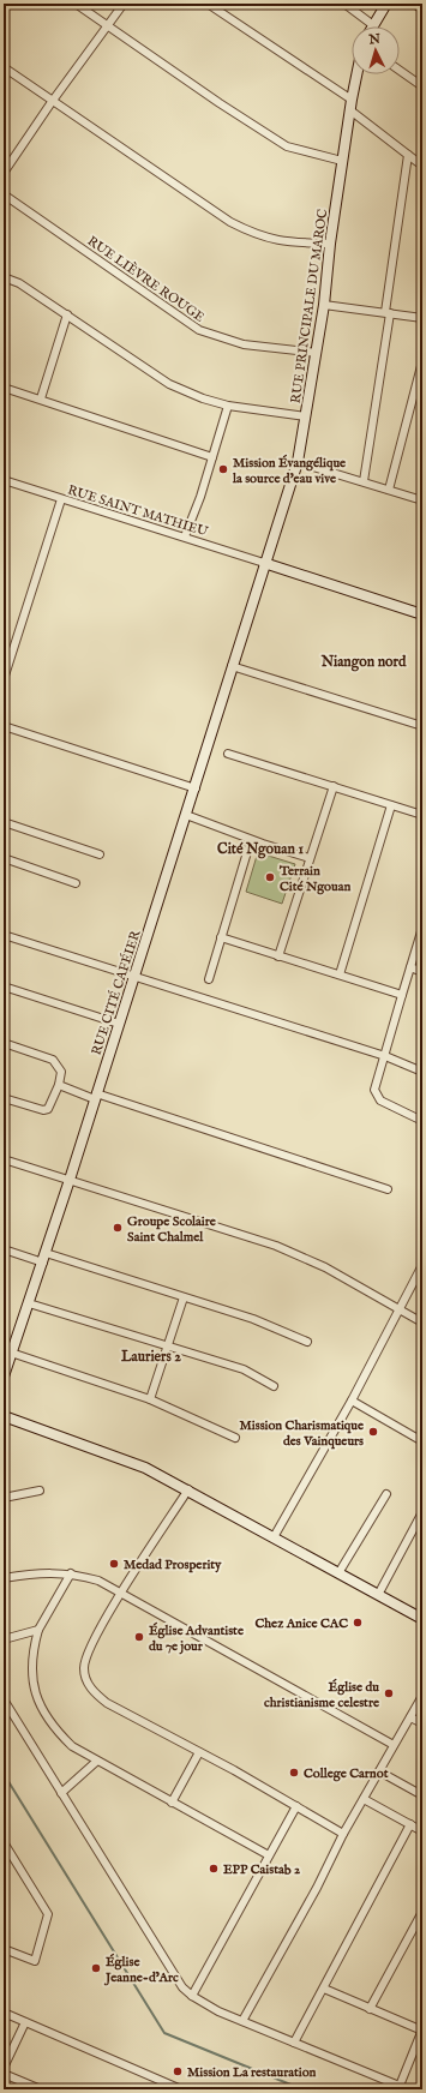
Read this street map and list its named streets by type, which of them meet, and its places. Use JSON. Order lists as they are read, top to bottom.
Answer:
{
  "streets": {
    "street": [
      "RUE LIÈVRE ROUGE",
      "RUE PRINCIPALE DU MAROC",
      "RUE SAINT MATHIEU",
      "RUE CITÉ CAFÉIER"
    ]
  },
  "crossings": [
    ["RUE LIÈVRE ROUGE", "RUE PRINCIPALE DU MAROC"],
    ["RUE PRINCIPALE DU MAROC", "RUE SAINT MATHIEU"],
    ["RUE PRINCIPALE DU MAROC", "RUE CITÉ CAFÉIER"]
  ],
  "districts": ["Niangon nord", "Cité Ngouan 1", "Lauriers 2"],
  "places": [
    "Mission Évangélique la source d'eau vive",
    "Terrain Cité Ngouan",
    "Groupe Scolaire Saint Chalmel",
    "Mission Charismatique des Vainqueurs",
    "Medad Prosperity",
    "Chez Anice CAC",
    "Église Advantiste du 7e jour",
    "Église du christianisme celestre",
    "College Carnot",
    "EPP Caistab 2",
    "Église Jeanne-d’Arc",
    "Mission La restauration"
  ],
  "north": "top"
}
